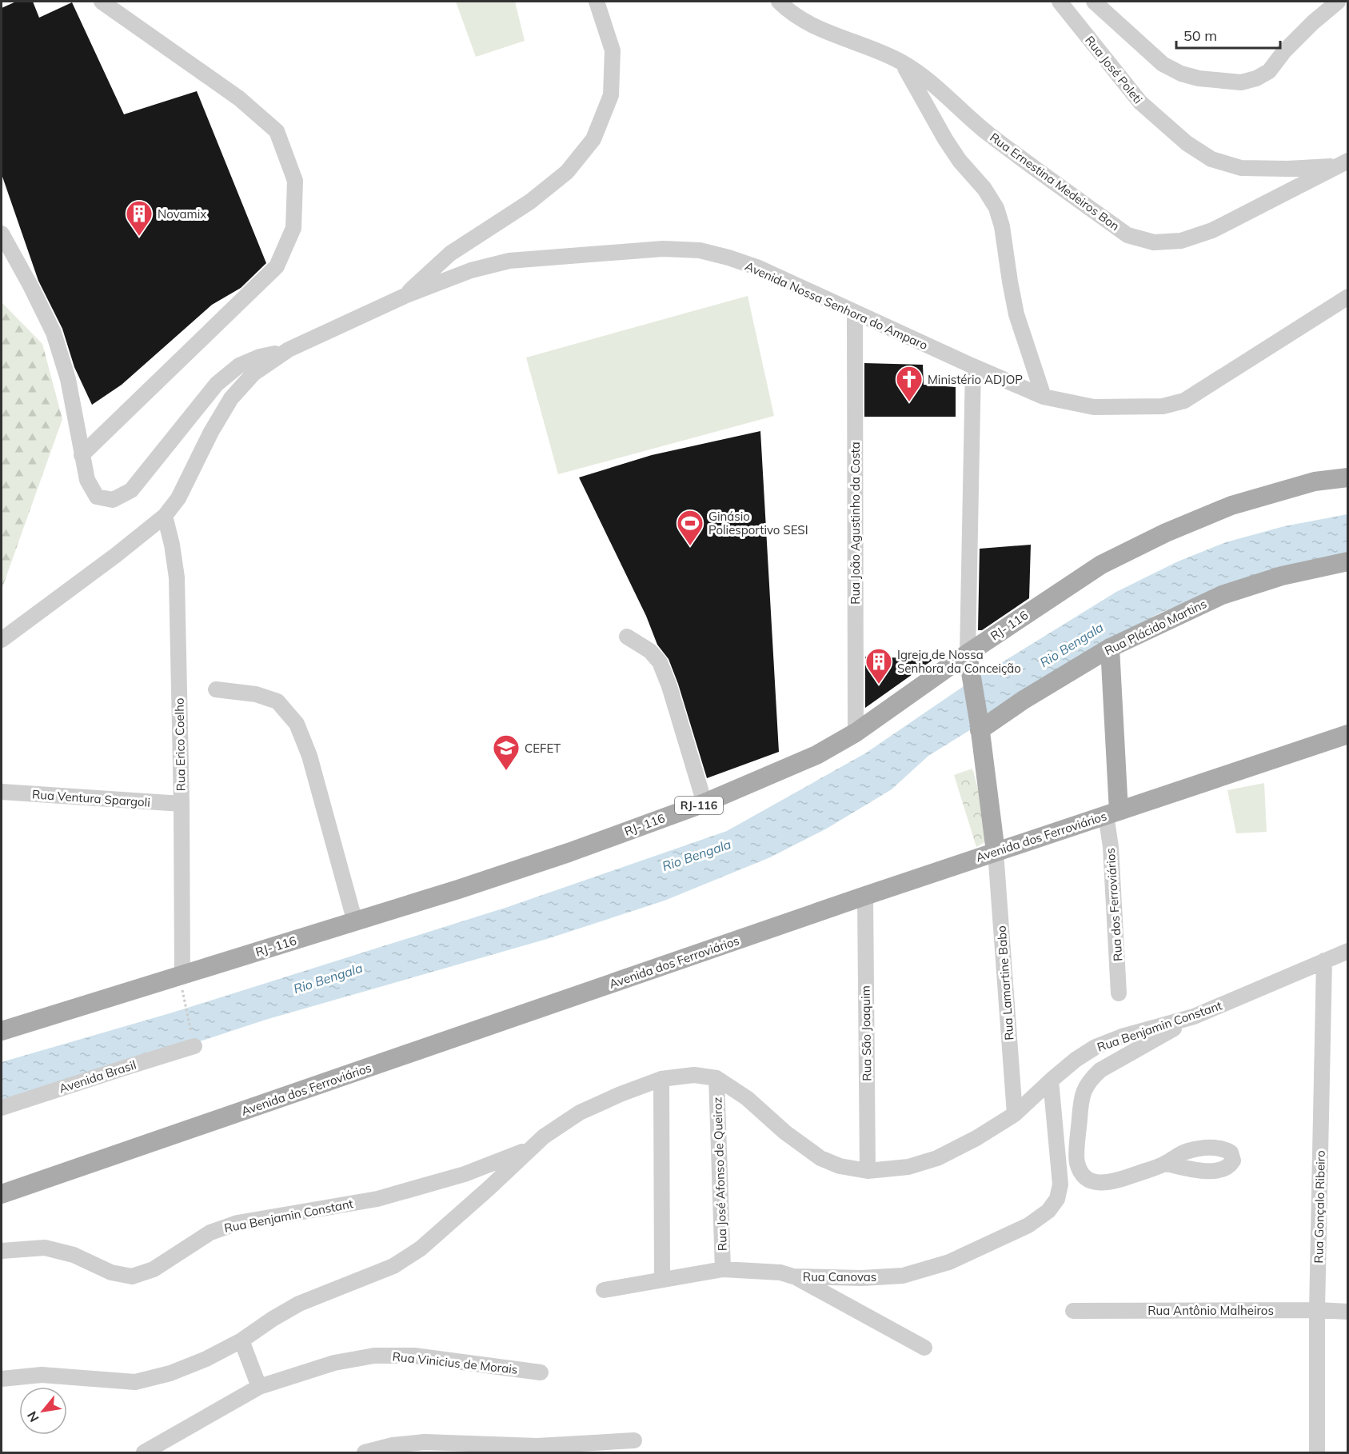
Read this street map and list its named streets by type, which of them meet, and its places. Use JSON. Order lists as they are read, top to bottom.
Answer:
{
  "streets": {
    "main road": [
      "RJ- 116",
      "Rua Plácido Martins",
      "RJ-116",
      "Avenida dos Ferroviários"
    ],
    "street": [
      "Rua José Poleti",
      "Rua Ernestina Medeiros Bon",
      "Avenida Nossa Senhora do Amparo",
      "Rua João Agustinho da Costa",
      "Rua Erico Coelho",
      "Rua Ventura Spargoli",
      "Rua dos Ferroviários",
      "Rua Lamartine Babo",
      "Rua Benjamin Constant",
      "Rua São Joaquim",
      "Avenida Brasil",
      "Rua José Afonso de Queiroz",
      "Rua Gonçalo Ribeiro",
      "Rua Canovas",
      "Rua Antônio Malheiros",
      "Rua Vinicius de Morais"
    ]
  },
  "crossings": [
    ["Rua José Poleti", "Rua Ernestina Medeiros Bon"],
    ["Avenida Nossa Senhora do Amparo", "Rua João Agustinho da Costa"],
    ["Avenida Nossa Senhora do Amparo", "Rua Erico Coelho"],
    ["Rua João Agustinho da Costa", "RJ- 116"],
    ["RJ- 116", "Rua Erico Coelho"],
    ["Rua Erico Coelho", "Rua Ventura Spargoli"],
    ["Avenida dos Ferroviários", "Rua dos Ferroviários"],
    ["Avenida dos Ferroviários", "Rua Lamartine Babo"],
    ["Avenida dos Ferroviários", "Rua São Joaquim"],
    ["Rua Lamartine Babo", "Rua Benjamin Constant"],
    ["Rua Benjamin Constant", "Rua São Joaquim"],
    ["Rua Benjamin Constant", "Rua José Afonso de Queiroz"],
    ["Rua Benjamin Constant", "Rua Gonçalo Ribeiro"],
    ["Rua Benjamin Constant", "Rua Canovas"],
    ["Rua José Afonso de Queiroz", "Rua Canovas"],
    ["Rua Gonçalo Ribeiro", "Rua Antônio Malheiros"]
  ],
  "water": ["Rio Bengala"],
  "places": {
    "building": ["Novamix", "Igreja de Nossa Senhora da Conceição"],
    "church": ["Ministério ADJOP"],
    "sports": ["Ginásio Poliesportivo SESI"],
    "school or university": ["CEFET"]
  },
  "scale_bar": "50 m",
  "north": "bottom left"
}
